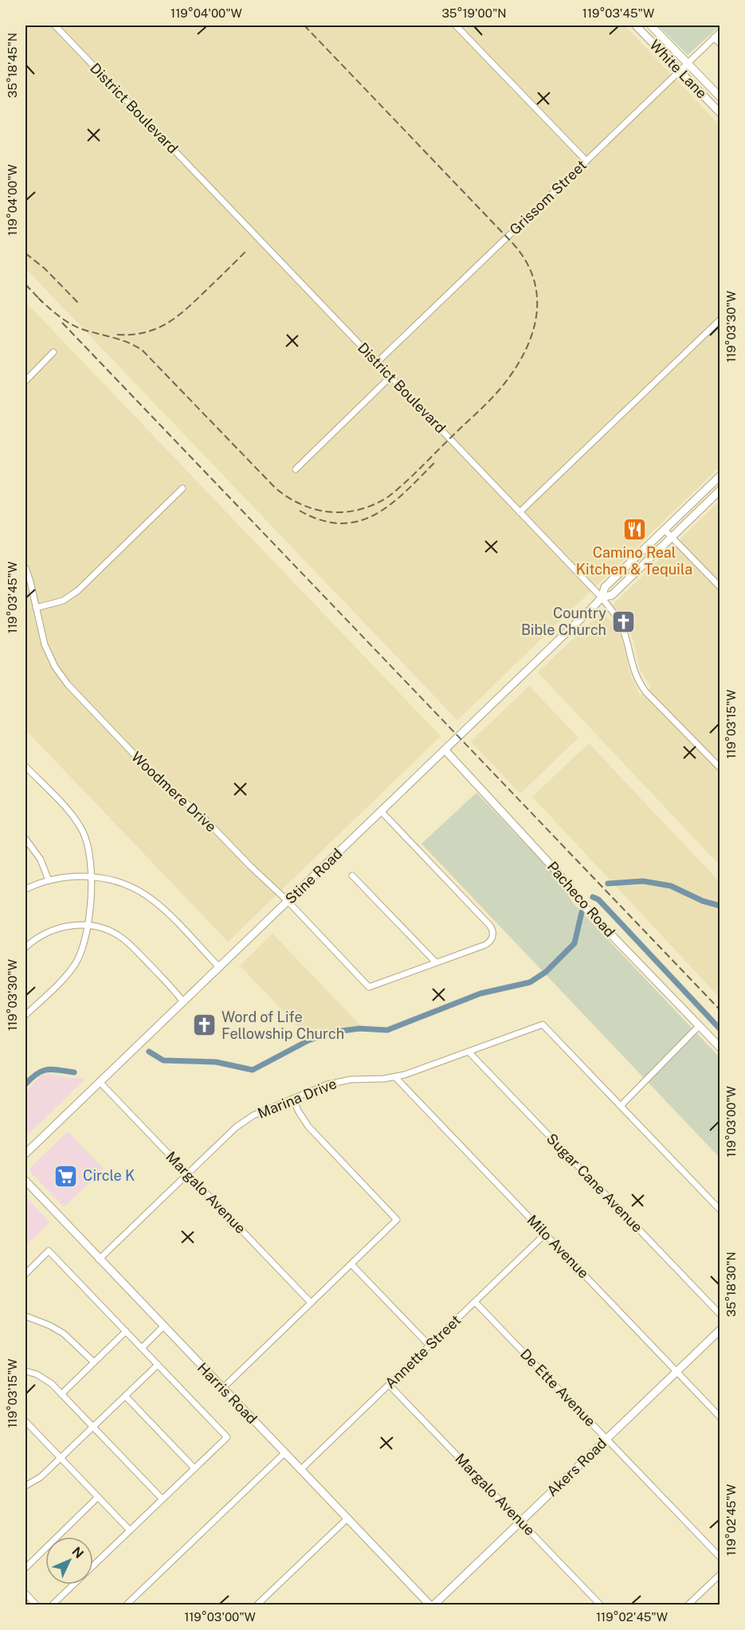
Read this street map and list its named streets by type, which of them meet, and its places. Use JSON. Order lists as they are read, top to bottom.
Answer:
{
  "streets": {
    "street": [
      "White Lane",
      "District Boulevard",
      "Grissom Street",
      "Woodmere Drive",
      "Stine Road",
      "Pacheco Road",
      "Marina Drive",
      "Sugar Cane Avenue",
      "Margalo Avenue",
      "Milo Avenue",
      "Annette Street",
      "De Ette Avenue",
      "Harris Road",
      "Akers Road"
    ]
  },
  "crossings": [
    ["White Lane", "Grissom Street"],
    ["District Boulevard", "Grissom Street"],
    ["District Boulevard", "Stine Road"],
    ["Woodmere Drive", "Stine Road"],
    ["Stine Road", "Pacheco Road"],
    ["Stine Road", "Margalo Avenue"],
    ["Marina Drive", "Sugar Cane Avenue"],
    ["Marina Drive", "Margalo Avenue"],
    ["Marina Drive", "Milo Avenue"],
    ["Marina Drive", "Harris Road"],
    ["Margalo Avenue", "Annette Street"],
    ["Margalo Avenue", "Akers Road"],
    ["Milo Avenue", "Annette Street"],
    ["Milo Avenue", "Akers Road"],
    ["Annette Street", "De Ette Avenue"],
    ["Annette Street", "Harris Road"],
    ["De Ette Avenue", "Akers Road"]
  ],
  "places": {
    "restaurant": ["Camino Real Kitchen & Tequila"],
    "church": ["Country Bible Church", "Word of Life Fellowship Church"],
    "supermarket": ["Circle K"]
  },
  "north": "top right",
  "coordinates": [
    "119°04'00\"W",
    "35°19'00\"N",
    "119°03'45\"W",
    "35°18'45\"N",
    "119°03'30\"W",
    "119°03'15\"W",
    "119°03'00\"W",
    "35°18'30\"N",
    "119°02'45\"W"
  ]
}
